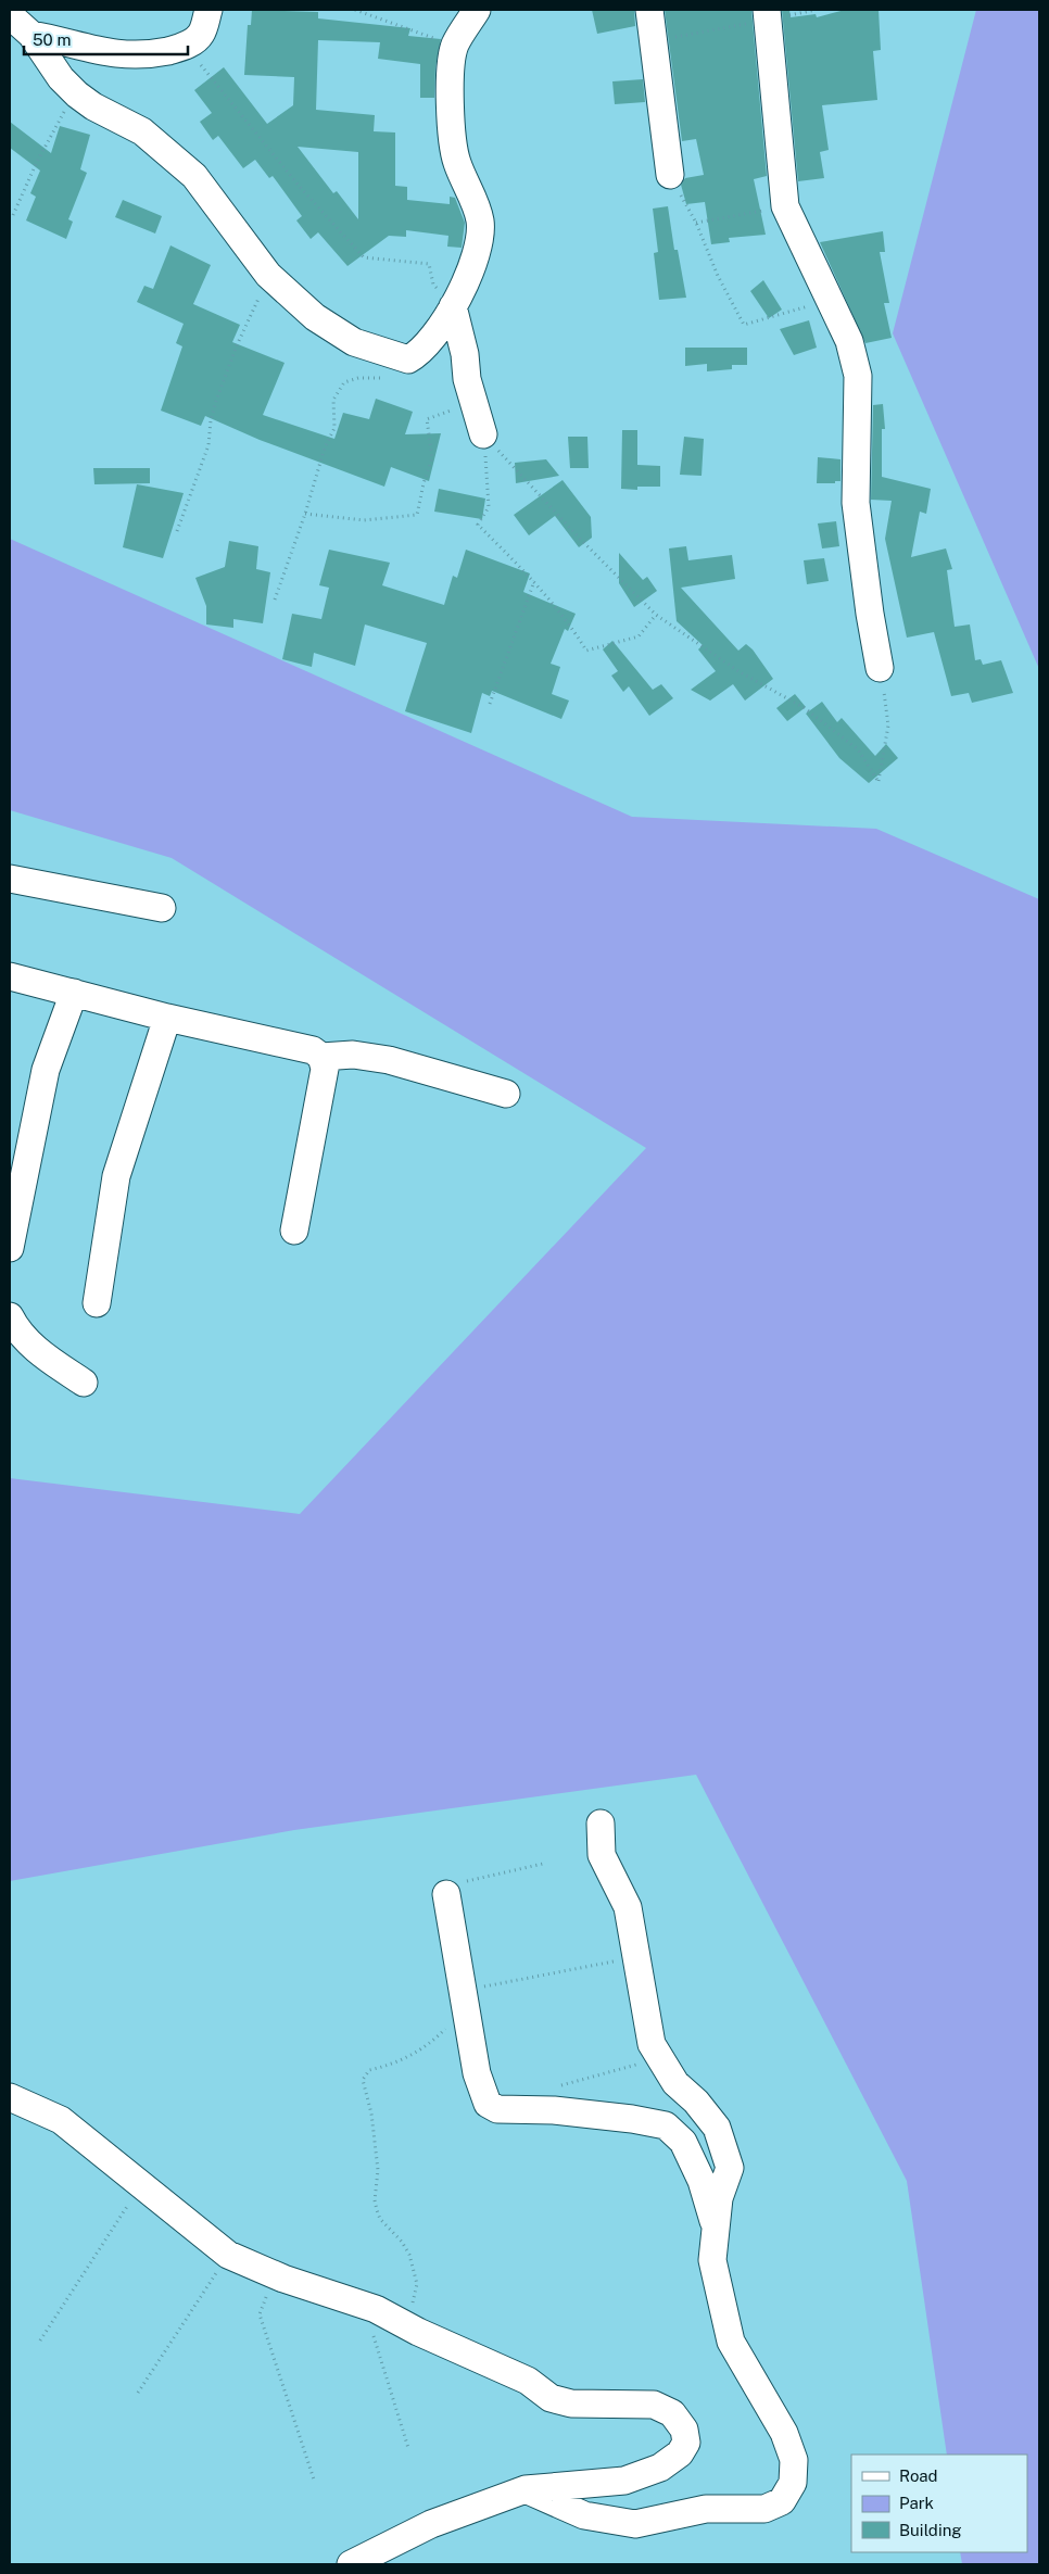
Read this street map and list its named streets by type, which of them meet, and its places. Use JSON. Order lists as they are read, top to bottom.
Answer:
{
  "legend": ["Road", "Park", "Building"],
  "scale_bar": "50 m"
}
